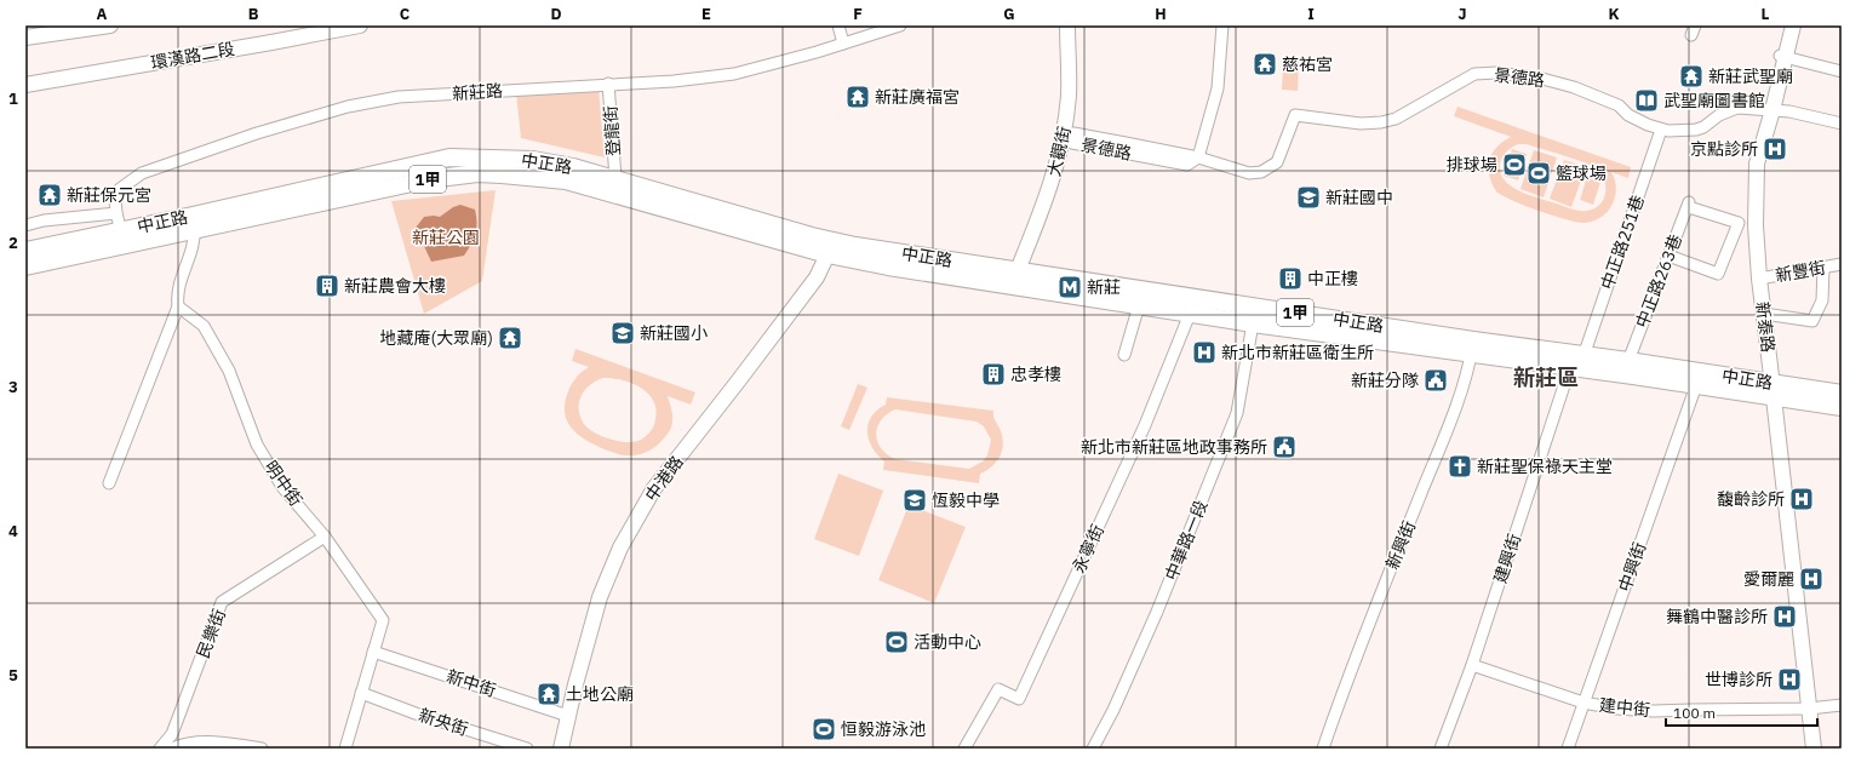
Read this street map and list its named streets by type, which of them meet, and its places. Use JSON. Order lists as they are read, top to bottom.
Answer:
{
  "streets": {
    "main road": ["中正路", "1甲"],
    "street": [
      "環漢路二段",
      "景德路",
      "新莊路",
      "登龍街",
      "大觀街",
      "中正路251巷",
      "新豐街",
      "中正路263巷",
      "新泰路",
      "中港路",
      "明中街",
      "中華路一段",
      "新興街",
      "永寧街",
      "建興街",
      "中興街",
      "民樂街",
      "新中街",
      "建中街",
      "新央街"
    ]
  },
  "crossings": [
    ["景德路", "大觀街"],
    ["景德路", "中正路251巷"],
    ["景德路", "新泰路"],
    ["新莊路", "登龍街"],
    ["新莊路", "中正路"],
    ["登龍街", "中正路"],
    ["大觀街", "中正路"],
    ["中正路", "中正路251巷"],
    ["中正路", "中正路263巷"],
    ["中正路", "新泰路"],
    ["中正路", "中港路"],
    ["中正路", "中華路一段"],
    ["中正路", "新興街"],
    ["中正路", "永寧街"],
    ["中正路", "建興街"],
    ["中正路", "中興街"],
    ["新豐街", "新泰路"],
    ["新泰路", "建中街"],
    ["中港路", "新中街"],
    ["明中街", "民樂街"],
    ["明中街", "新中街"],
    ["明中街", "新央街"],
    ["建興街", "建中街"],
    ["中興街", "建中街"]
  ],
  "districts": ["新莊區"],
  "parks": ["新莊公園"],
  "places": {
    "temple": [
      "慈祐宮",
      "新莊武聖廟",
      "新莊廣福宮",
      "新莊保元宮",
      "地藏庵(大眾廟)",
      "土地公廟"
    ],
    "library": ["武聖廟圖書館"],
    "hospital": [
      "京點診所",
      "新北市新莊區衛生所",
      "馥齡診所",
      "愛爾麗",
      "舞鶴中醫診所",
      "世博診所"
    ],
    "sports": [
      "排球場",
      "籃球場",
      "活動中心",
      "恒毅游泳池"
    ],
    "school or university": ["新莊國中", "新莊國小", "恆毅中學"],
    "building": ["中正樓", "新莊農會大樓", "忠孝樓"],
    "metro station": ["新莊"],
    "public building": ["新莊分隊", "新北市新莊區地政事務所"],
    "church": ["新莊聖保祿天主堂"]
  },
  "scale_bar": "100 m",
  "grid": {
    "columns": [
      "A",
      "B",
      "C",
      "D",
      "E",
      "F",
      "G",
      "H",
      "I",
      "J",
      "K",
      "L"
    ],
    "rows": [
      "1",
      "2",
      "3",
      "4",
      "5"
    ]
  }
}
